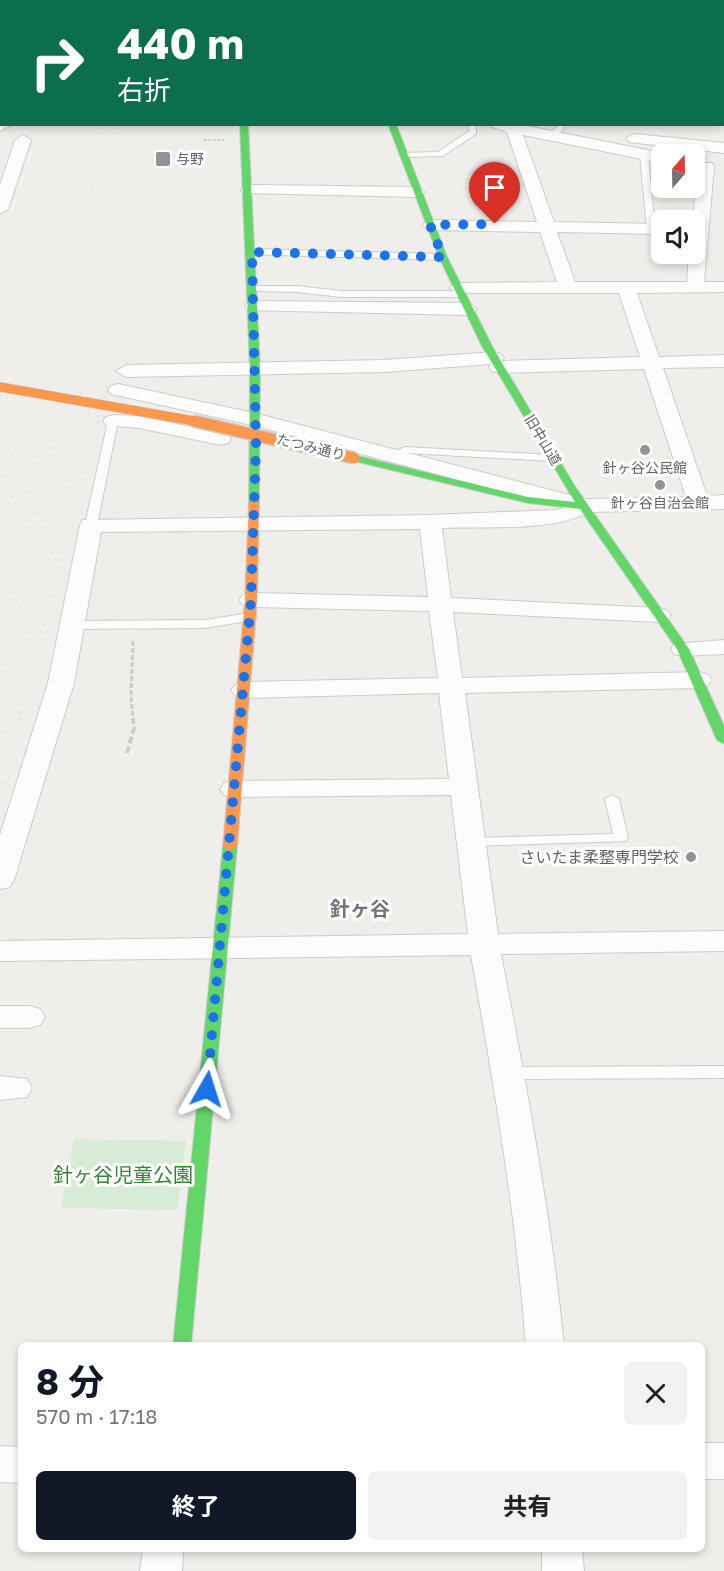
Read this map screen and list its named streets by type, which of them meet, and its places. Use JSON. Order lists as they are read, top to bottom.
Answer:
{
  "streets": {
    "street": ["旧中山道", "たつみ通り"]
  },
  "crossings": [
    ["旧中山道", "たつみ通り"]
  ],
  "districts": ["針ヶ谷"],
  "parks": ["針ヶ谷児童公園"],
  "places": {
    "transit": ["与野"],
    "other": ["針ヶ谷公民館", "針ヶ谷自治会館", "さいたま柔整専門学校"]
  },
  "north": "top",
  "page": {
    "turn": ["440 m", "右折"],
    "heading": ["8 分", "570 m · 17:18"],
    "buttons": ["終了", "共有"]
  }
}
